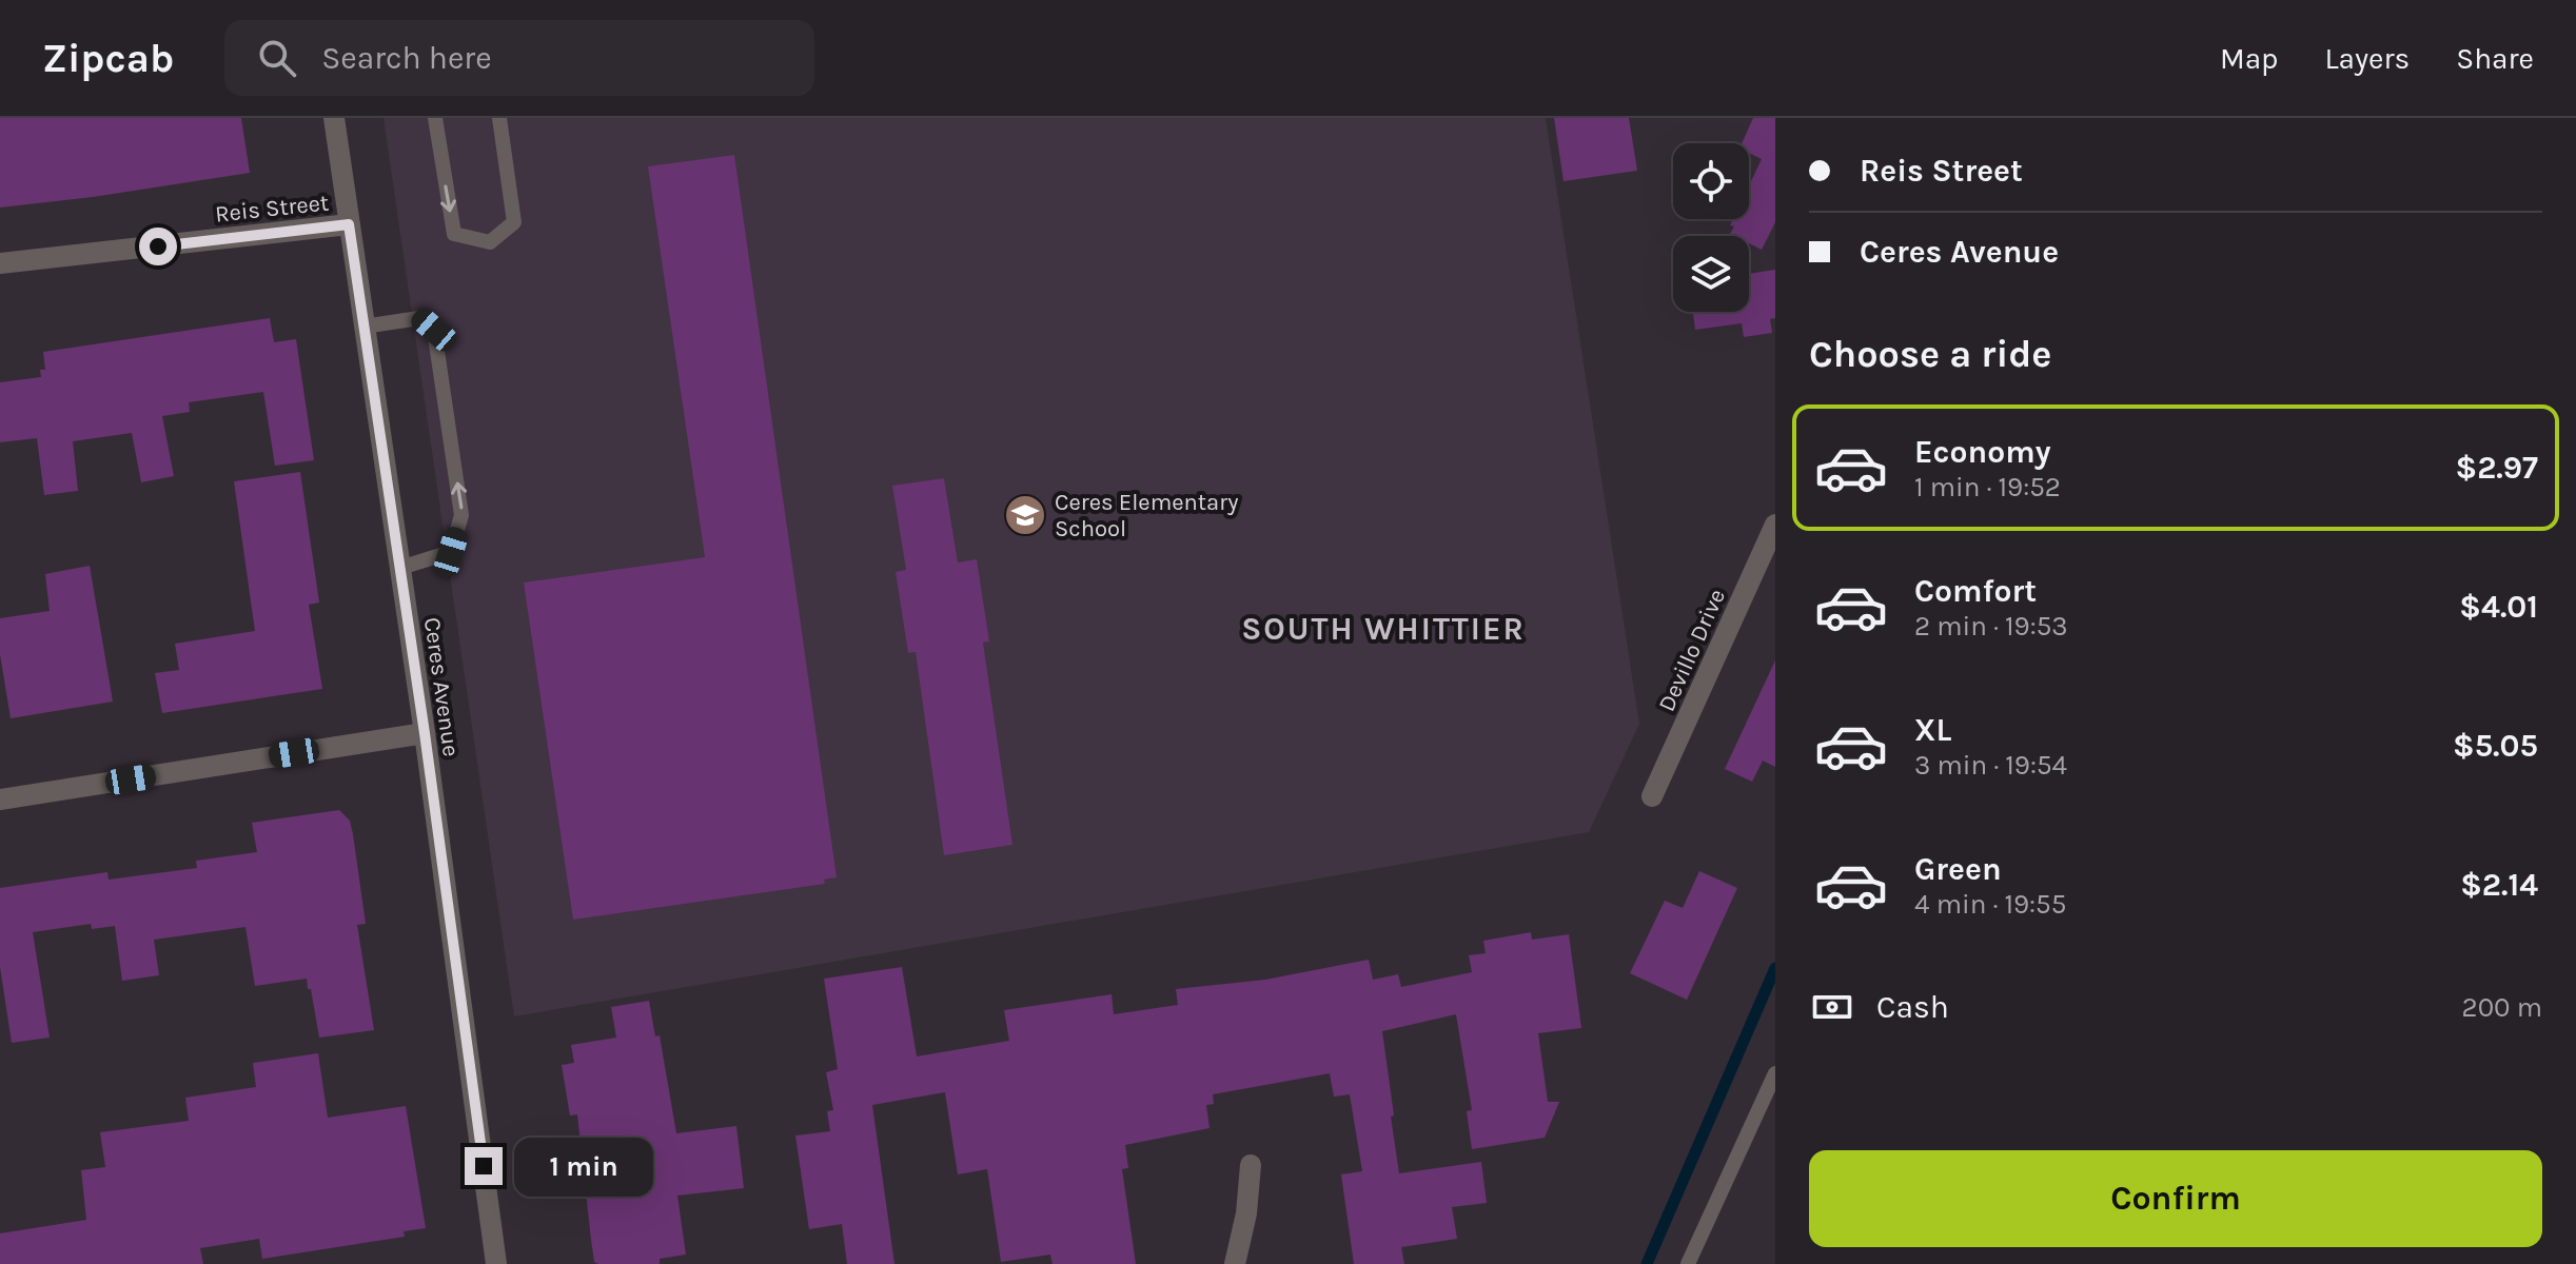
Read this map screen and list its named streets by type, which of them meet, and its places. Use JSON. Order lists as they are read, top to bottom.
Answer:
{
  "streets": {
    "street": ["Reis Street", "Devillo Drive", "Ceres Avenue"]
  },
  "crossings": [
    ["Reis Street", "Ceres Avenue"]
  ],
  "districts": ["SOUTH WHITTIER"],
  "places": {
    "school or university": ["Ceres Elementary School"]
  },
  "page": {
    "header": "Zipcab",
    "search": "Search here",
    "nav": ["Map", "Layers", "Share"],
    "banner": ["Reis Street", "Ceres Avenue"],
    "heading": "Choose a ride",
    "list": [
      {
        "name": "Economy",
        "note": "1 min · 19:52",
        "value": "$2.97"
      },
      {
        "name": "Comfort",
        "note": "2 min · 19:53",
        "value": "$4.01"
      },
      {
        "name": "XL",
        "note": "3 min · 19:54",
        "value": "$5.05"
      },
      {
        "name": "Green",
        "note": "4 min · 19:55",
        "value": "$2.14"
      }
    ],
    "pay": ["Cash", "200 m"],
    "buttons": "Confirm",
    "bubble": "1 min"
  }
}
